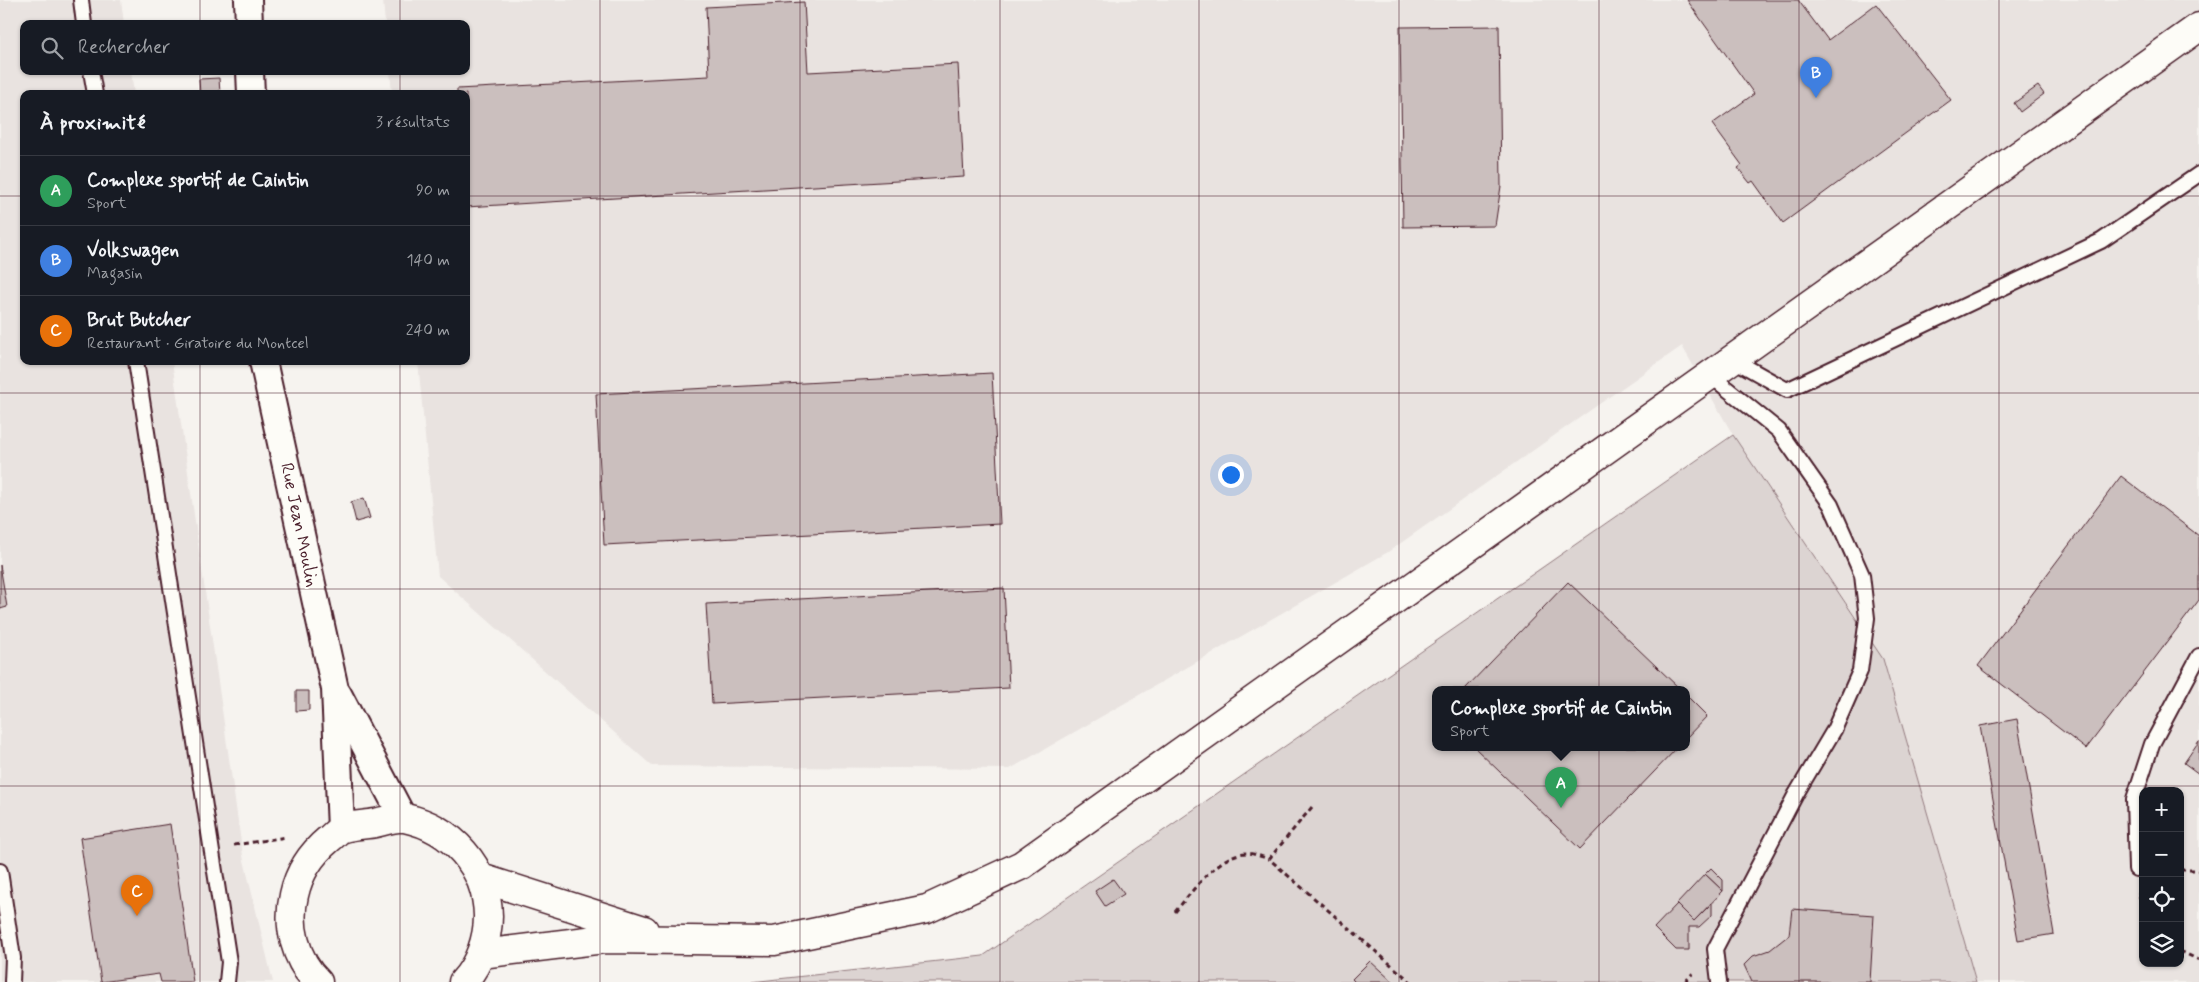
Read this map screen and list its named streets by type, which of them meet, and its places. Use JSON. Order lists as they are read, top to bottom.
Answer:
{
  "streets": {
    "street": ["Rue Jean Moulin"]
  },
  "page": {
    "search": "Rechercher",
    "pins": ["B", "A", "C"],
    "heading": ["À proximité", "3 résultats"],
    "list": [
      {
        "mark": "A",
        "name": "Complexe sportif de Caintin",
        "note": "Sport",
        "value": "90 m"
      },
      {
        "mark": "B",
        "name": "Volkswagen",
        "note": "Magasin",
        "value": "140 m"
      },
      {
        "mark": "C",
        "name": "Brut Butcher",
        "note": "Restaurant · Giratoire du Montcel",
        "value": "240 m"
      }
    ],
    "popup": ["Complexe sportif de Caintin", "Sport"],
    "map_buttons": ["+", "−"]
  }
}
